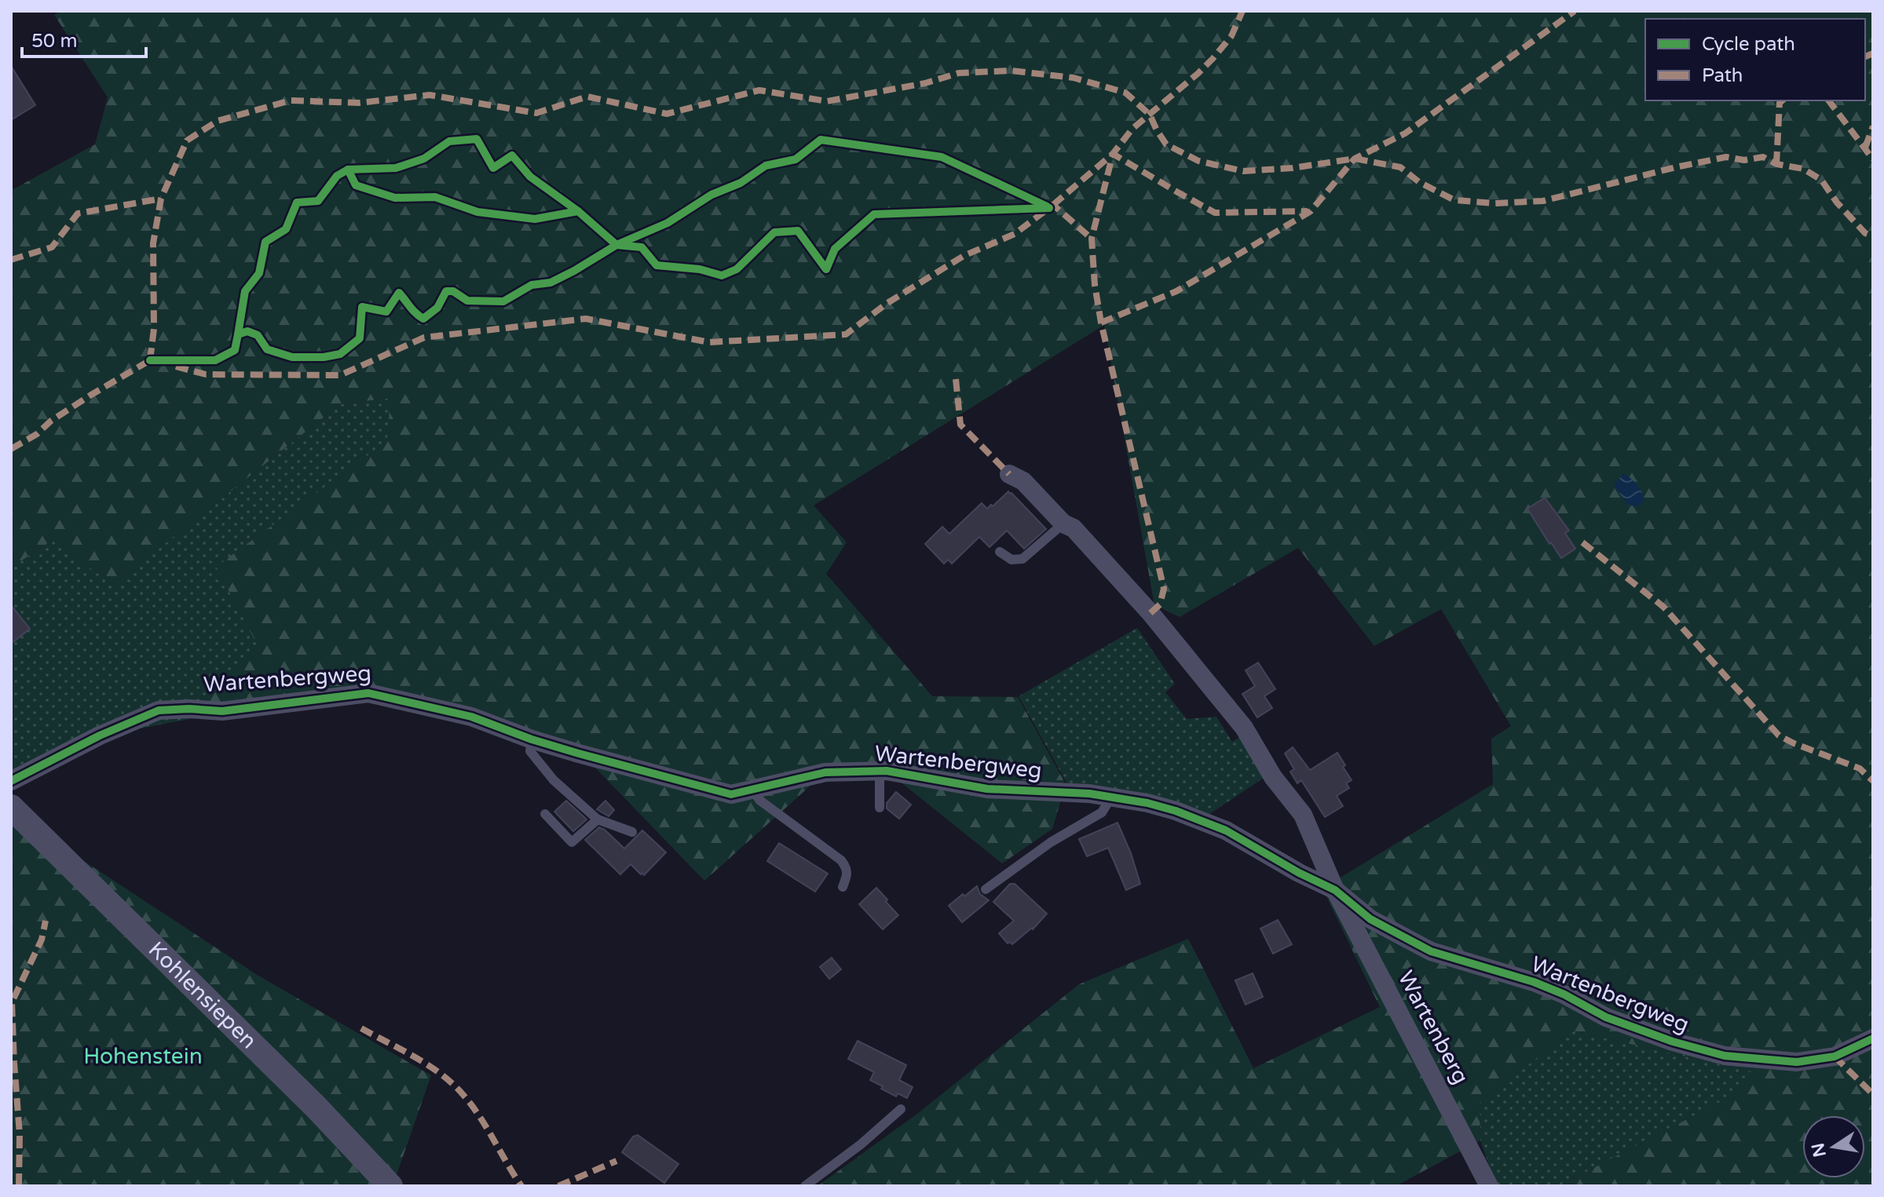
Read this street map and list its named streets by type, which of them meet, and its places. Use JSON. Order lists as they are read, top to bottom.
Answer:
{
  "streets": {
    "street": ["Wartenbergweg", "Kohlensiepen", "Wartenberg"]
  },
  "crossings": [
    ["Wartenbergweg", "Wartenberg"]
  ],
  "parks": ["Hohenstein"],
  "legend": ["Cycle path", "Path"],
  "scale_bar": "50 m",
  "north": "left"
}
